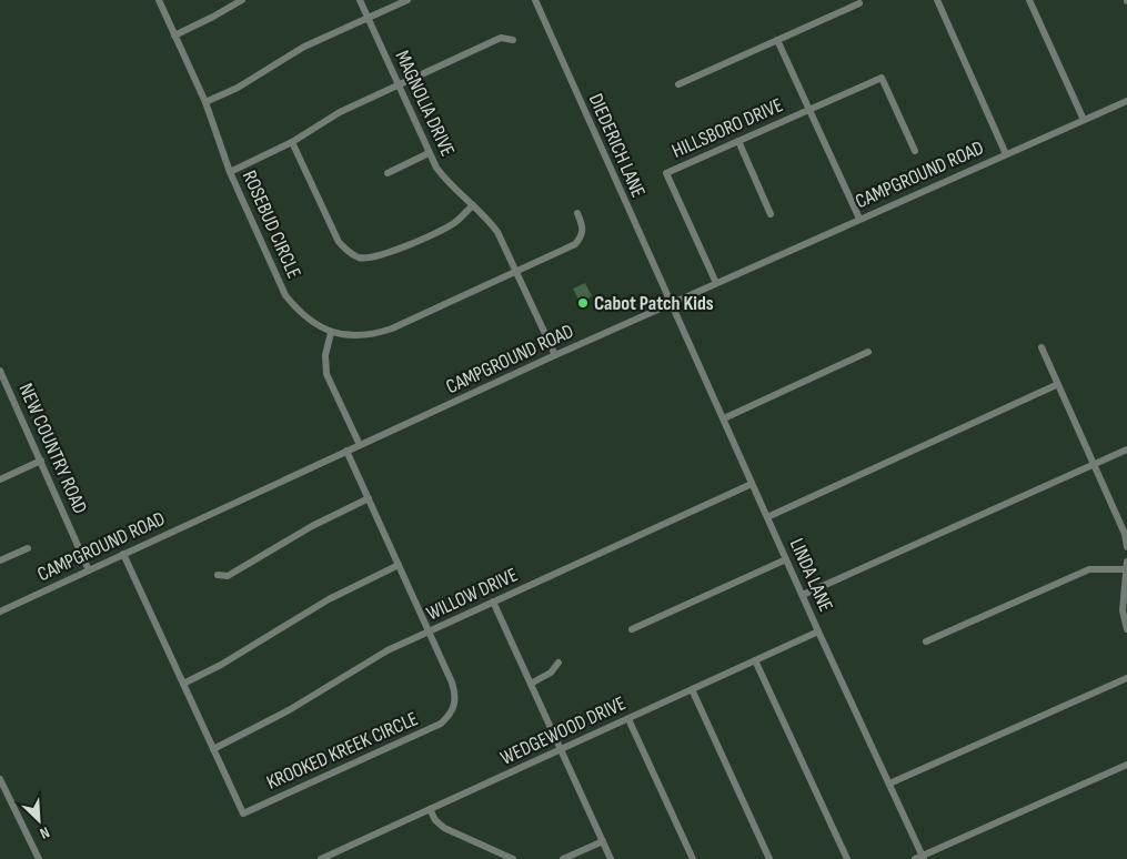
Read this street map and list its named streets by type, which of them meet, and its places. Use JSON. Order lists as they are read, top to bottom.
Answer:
{
  "streets": {
    "street": [
      "MAGNOLIA DRIVE",
      "HILLSBORO DRIVE",
      "DIEDERICH LANE",
      "CAMPGROUND ROAD",
      "ROSEBUD CIRCLE",
      "NEW COUNTRY ROAD",
      "LINDA LANE",
      "WILLOW DRIVE",
      "WEDGEWOOD DRIVE",
      "KROOKED KREEK CIRCLE"
    ]
  },
  "crossings": [
    ["MAGNOLIA DRIVE", "CAMPGROUND ROAD"],
    ["HILLSBORO DRIVE", "CAMPGROUND ROAD"],
    ["DIEDERICH LANE", "CAMPGROUND ROAD"],
    ["DIEDERICH LANE", "LINDA LANE"],
    ["CAMPGROUND ROAD", "NEW COUNTRY ROAD"],
    ["CAMPGROUND ROAD", "LINDA LANE"],
    ["CAMPGROUND ROAD", "KROOKED KREEK CIRCLE"],
    ["LINDA LANE", "WILLOW DRIVE"],
    ["LINDA LANE", "WEDGEWOOD DRIVE"],
    ["WILLOW DRIVE", "KROOKED KREEK CIRCLE"]
  ],
  "places": ["Cabot Patch Kids"],
  "north": "bottom right"
}
